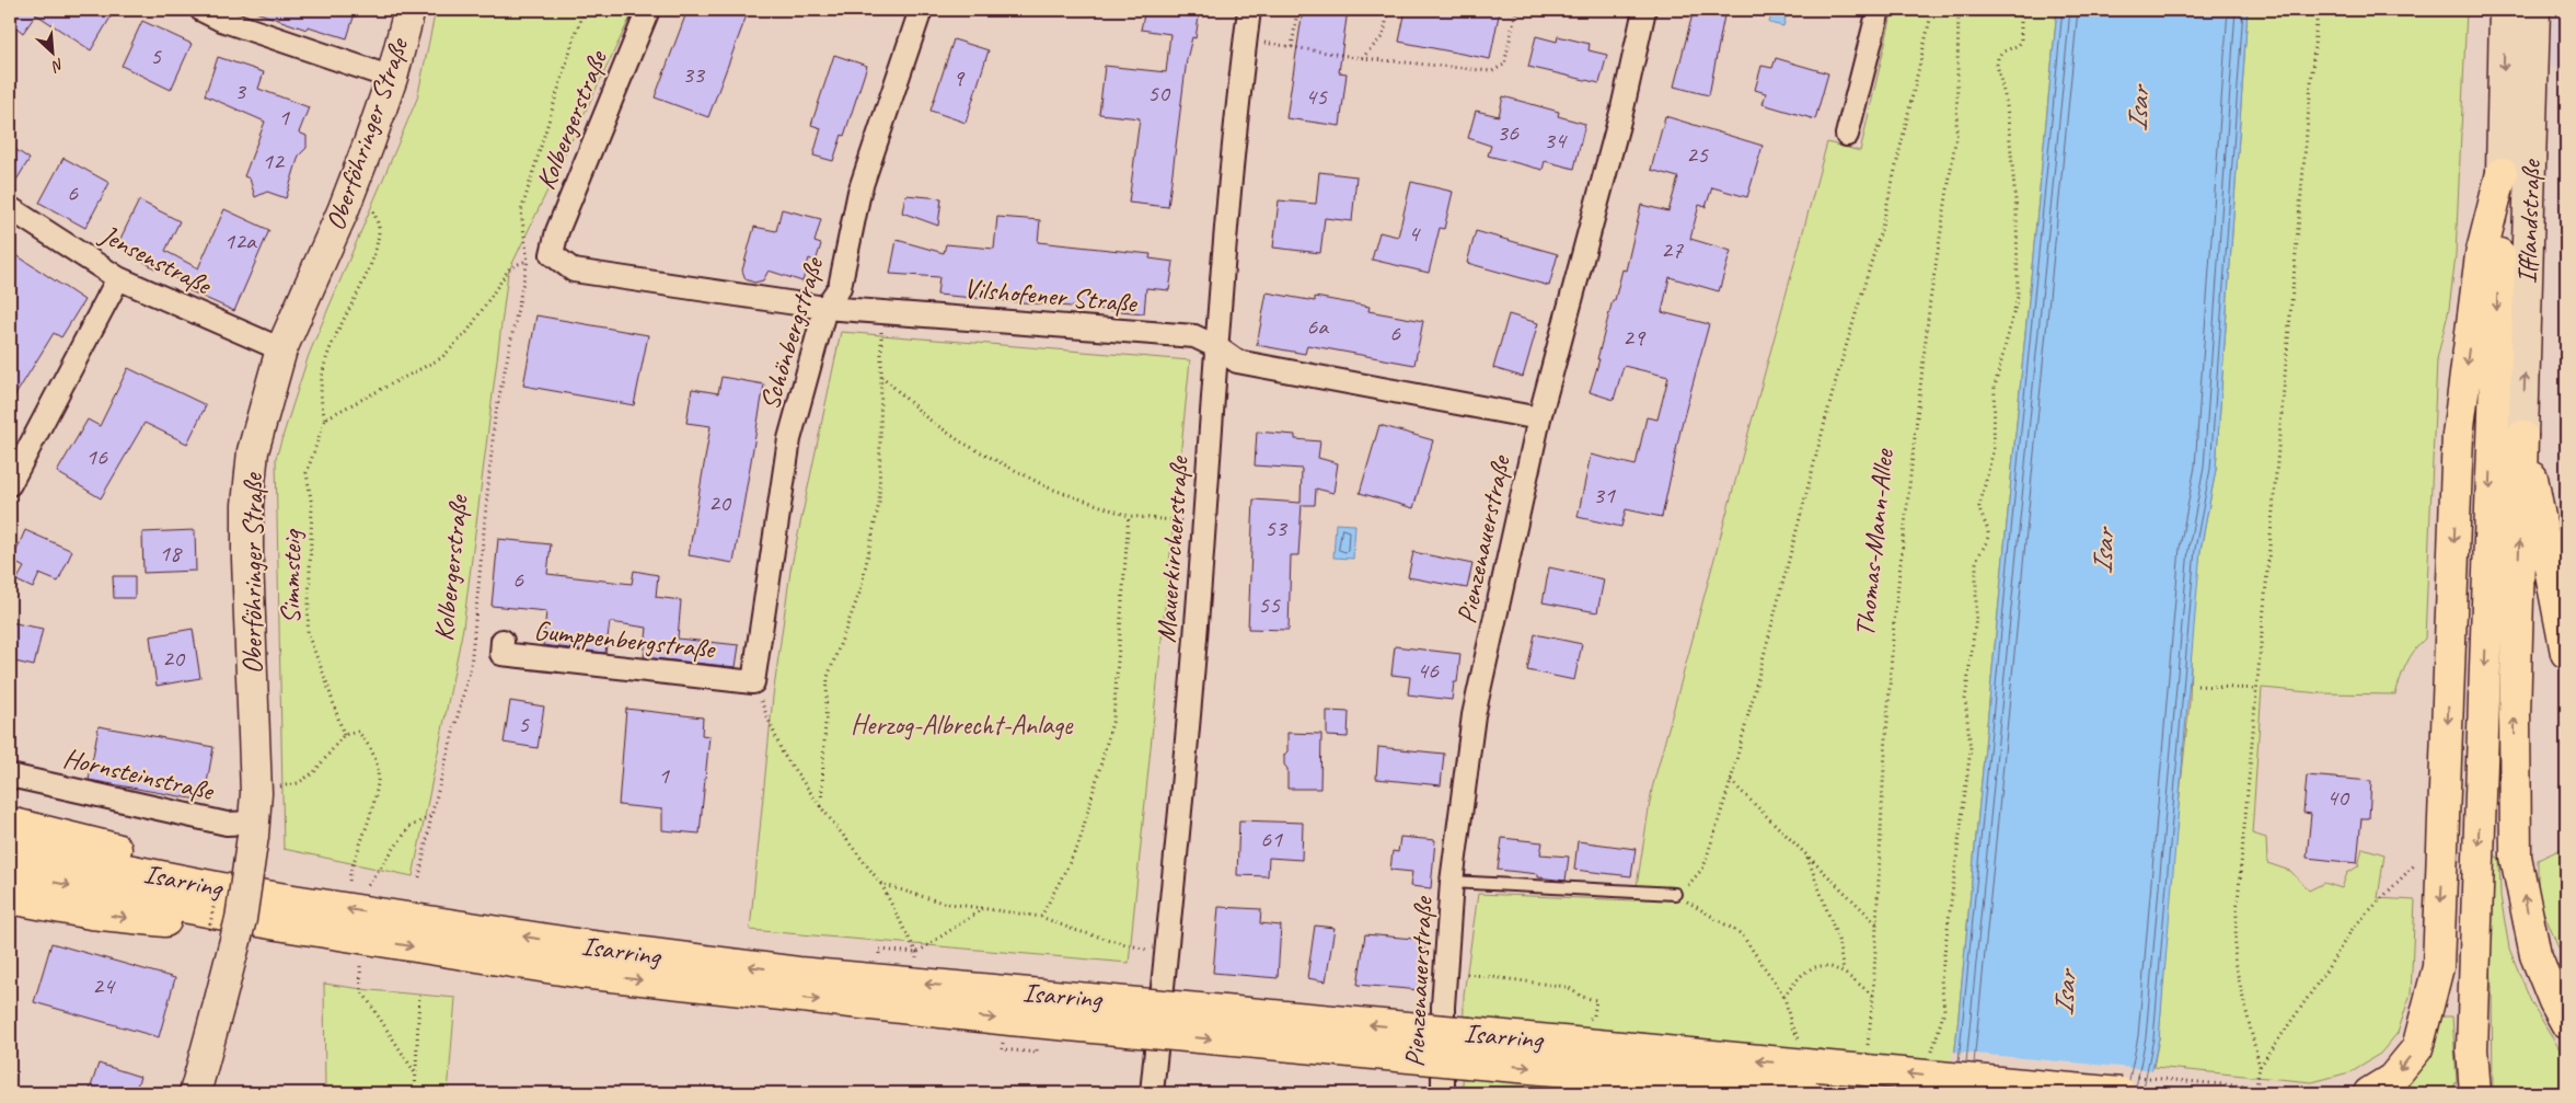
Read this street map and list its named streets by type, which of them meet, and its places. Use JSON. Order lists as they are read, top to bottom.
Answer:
{
  "streets": {
    "highway": ["Isarring"],
    "main road": ["Oberföhringer Straße", "Ifflandstraße"],
    "street": [
      "Kolbergerstraße",
      "Jensenstraße",
      "Vilshofener Straße",
      "Schönbergstraße",
      "Pienzenauerstraße",
      "Mauerkircherstraße",
      "Gumppenbergstraße",
      "Hornsteinstraße"
    ],
    "path": ["Thomas-Mann-Allee", "Simmsteig"]
  },
  "crossings": [
    ["Kolbergerstraße", "Vilshofener Straße"],
    ["Oberföhringer Straße", "Jensenstraße"],
    ["Oberföhringer Straße", "Hornsteinstraße"],
    ["Vilshofener Straße", "Schönbergstraße"],
    ["Vilshofener Straße", "Pienzenauerstraße"],
    ["Vilshofener Straße", "Mauerkircherstraße"],
    ["Schönbergstraße", "Gumppenbergstraße"]
  ],
  "water": ["Isar"],
  "parks": ["Herzog-Albrecht-Anlage"],
  "house_numbers": [
    "5",
    "33",
    "9",
    "3",
    "50",
    "45",
    "1",
    "36",
    "34",
    "25",
    "12",
    "6",
    "4",
    "12a",
    "27",
    "6a",
    "6",
    "29",
    "16",
    "31",
    "20",
    "53",
    "18",
    "6",
    "55",
    "20",
    "46",
    "5",
    "1",
    "40",
    "61",
    "24"
  ],
  "north": "bottom right"
}
